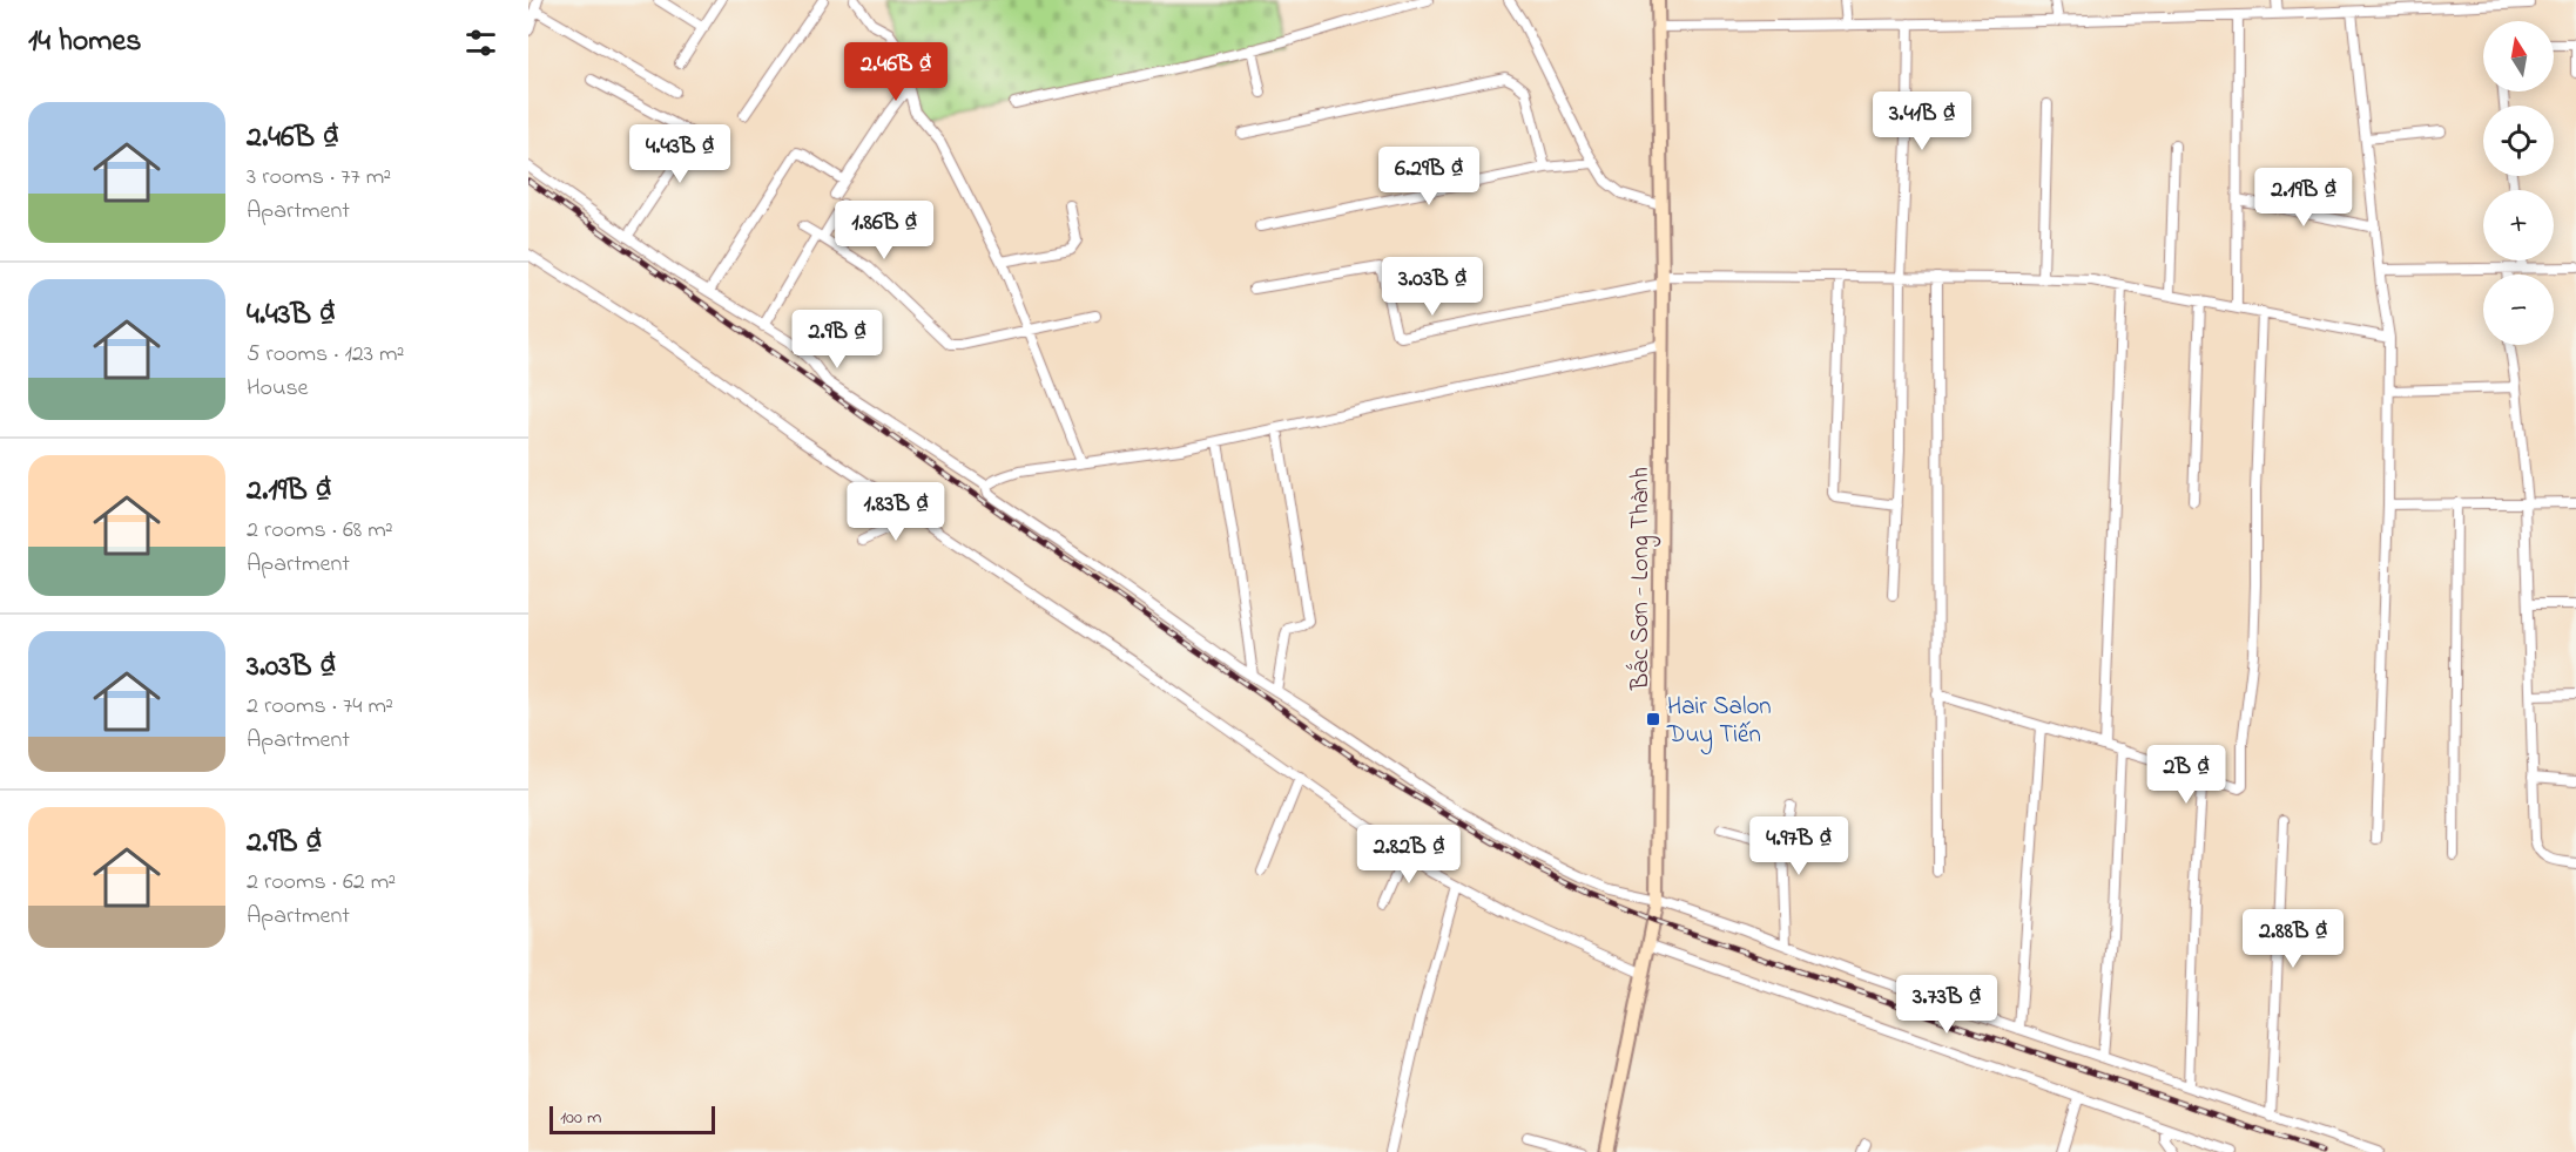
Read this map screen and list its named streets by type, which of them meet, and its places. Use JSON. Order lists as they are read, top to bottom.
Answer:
{
  "streets": {
    "main road": ["Bắc Sơn - Long Thành"]
  },
  "places": {
    "transit": ["Hair Salon Duy Tiến"]
  },
  "scale_bar": "100 m",
  "north": "top",
  "page": {
    "heading": "14 homes",
    "map_buttons": ["+", "−"],
    "price": [
      "2.46B ₫",
      "3.41B ₫",
      "4.43B ₫",
      "6.29B ₫",
      "2.19B ₫",
      "1.86B ₫",
      "3.03B ₫",
      "2.9B ₫",
      "1.83B ₫",
      "2B ₫",
      "4.97B ₫",
      "2.82B ₫",
      "2.88B ₫",
      "3.73B ₫"
    ],
    "list": [
      {
        "name": "2.46B ₫",
        "note": "3 rooms · 77 m² · Apartment"
      },
      {
        "name": "4.43B ₫",
        "note": "5 rooms · 123 m² · House"
      },
      {
        "name": "2.19B ₫",
        "note": "2 rooms · 68 m² · Apartment"
      },
      {
        "name": "3.03B ₫",
        "note": "2 rooms · 74 m² · Apartment"
      },
      {
        "name": "2.9B ₫",
        "note": "2 rooms · 62 m² · Apartment"
      }
    ],
    "scale": "100 m"
  }
}
